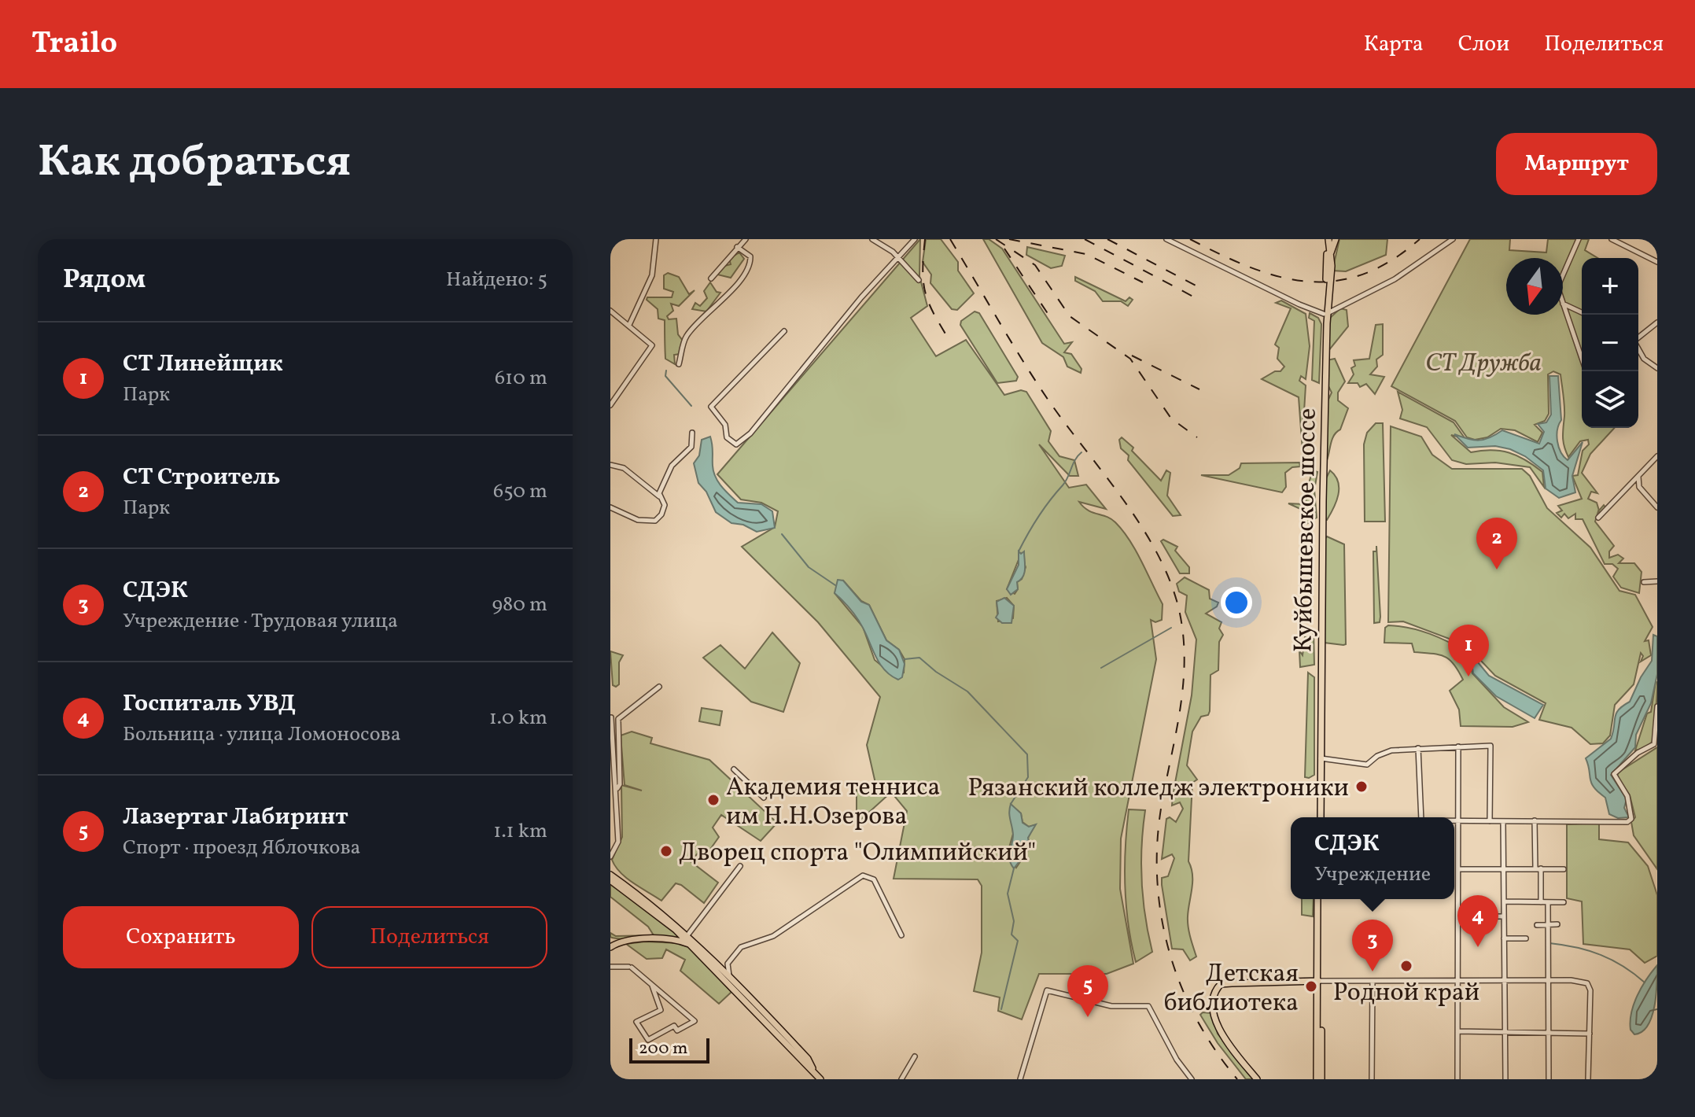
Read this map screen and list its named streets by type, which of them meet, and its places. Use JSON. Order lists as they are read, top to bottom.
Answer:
{
  "streets": {
    "main road": ["Куйбышевское шоссе"]
  },
  "parks": ["СТ Дружба"],
  "places": [
    "Рязанский колледж электроники",
    "Академия тенниса им Н.Н.Озерова",
    "Дворец спорта \"Олимпийский\"",
    "Родной край",
    "Детская библиотека"
  ],
  "scale_bar": "200 m",
  "north": "bottom",
  "page": {
    "header": "Trailo",
    "nav": ["Карта", "Слои", "Поделиться"],
    "title": "Как добраться",
    "buttons": [
      "Маршрут",
      ["Сохранить", "Поделиться"]
    ],
    "heading": ["Рядом", "Найдено: 5"],
    "map_buttons": ["+", "−"],
    "list": [
      {
        "mark": "1",
        "name": "СТ Линейщик",
        "note": "Парк",
        "value": "610 m"
      },
      {
        "mark": "2",
        "name": "СТ Строитель",
        "note": "Парк",
        "value": "650 m"
      },
      {
        "mark": "3",
        "name": "СДЭК",
        "note": "Учреждение · Трудовая улица",
        "value": "980 m"
      },
      {
        "mark": "4",
        "name": "Госпиталь УВД",
        "note": "Больница · улица Ломоносова",
        "value": "1.0 km"
      },
      {
        "mark": "5",
        "name": "Лазертаг Лабиринт",
        "note": "Спорт · проезд Яблочкова",
        "value": "1.1 km"
      }
    ],
    "pins": [
      "2",
      "1",
      "4",
      "3",
      "5"
    ],
    "popup": ["СДЭК", "Учреждение"],
    "scale": "200 m"
  }
}
